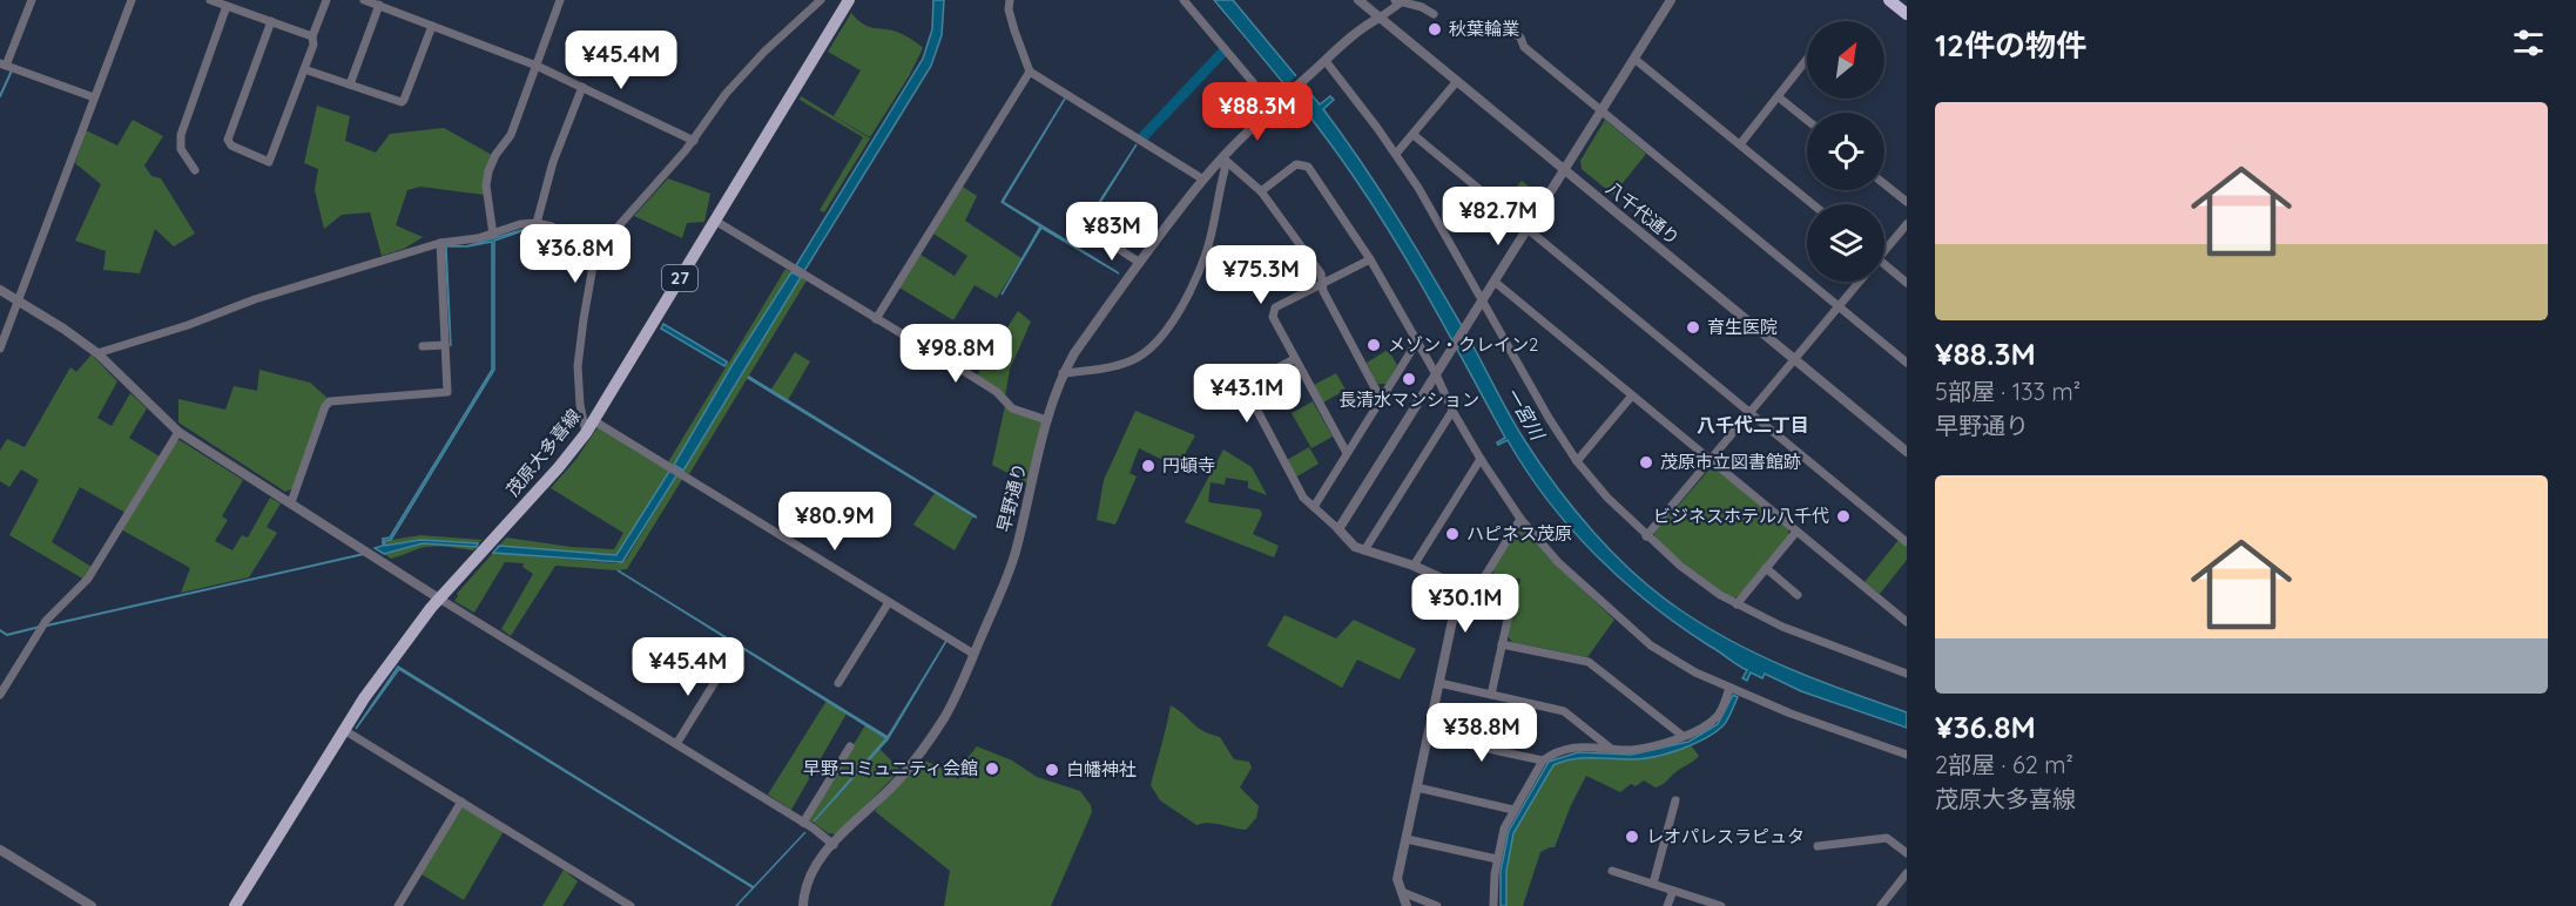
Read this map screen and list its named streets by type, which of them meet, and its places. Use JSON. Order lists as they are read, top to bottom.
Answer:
{
  "streets": {
    "main road": ["27", "茂原大多喜線"],
    "street": ["八千代通り", "早野通り"]
  },
  "districts": ["八千代二丁目"],
  "water": ["一宮川"],
  "places": [
    "秋葉輪業",
    "育生医院",
    "メゾン・クレイン2",
    "長清水マンション",
    "茂原市立図書館跡",
    "円頓寺",
    "ビジネスホテル八千代",
    "ハピネス茂原",
    "早野コミュニティ会館",
    "白幡神社",
    "レオパレスラピュタ"
  ],
  "north": "top right",
  "page": {
    "heading": "12件の物件",
    "price": [
      "¥45.4M",
      "¥88.3M",
      "¥82.7M",
      "¥83M",
      "¥36.8M",
      "¥75.3M",
      "¥98.8M",
      "¥43.1M",
      "¥80.9M",
      "¥30.1M",
      "¥45.4M",
      "¥38.8M"
    ],
    "list": [
      {
        "name": "¥88.3M",
        "note": "5部屋 · 133 m² · 早野通り"
      },
      {
        "name": "¥36.8M",
        "note": "2部屋 · 62 m² · 茂原大多喜線"
      }
    ]
  }
}
